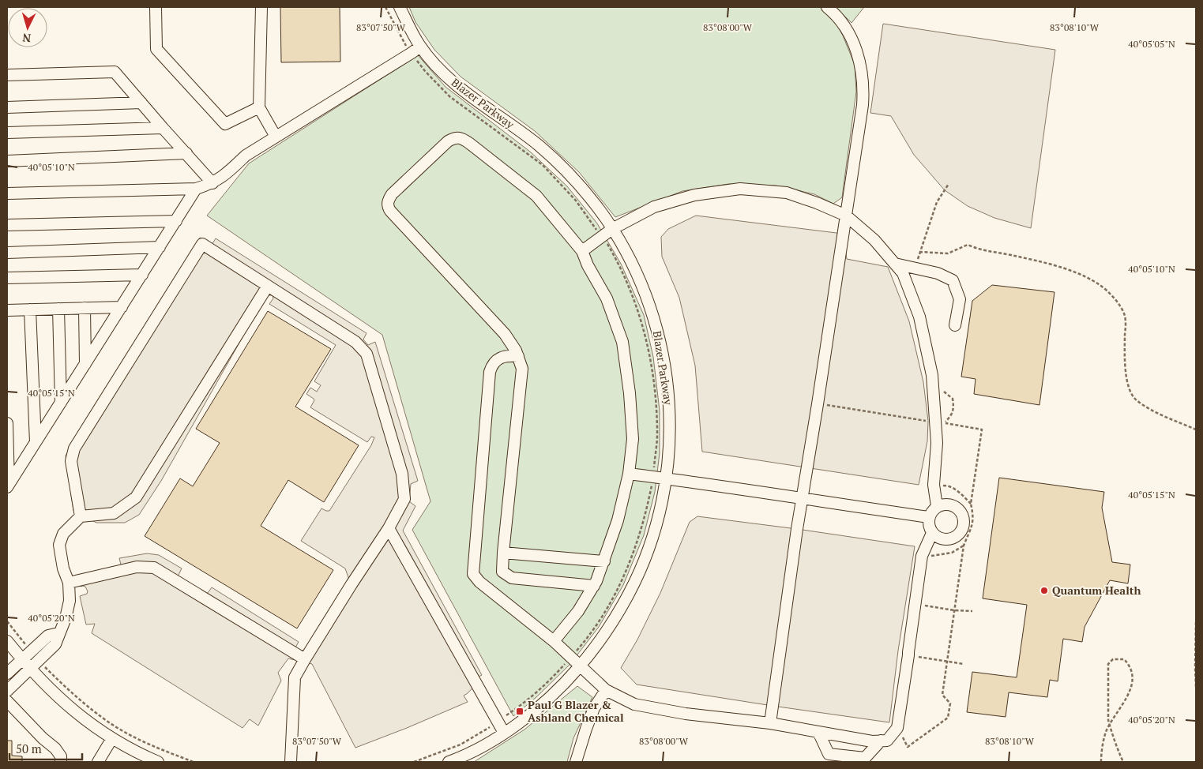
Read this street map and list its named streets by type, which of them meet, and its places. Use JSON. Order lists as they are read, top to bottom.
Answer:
{
  "streets": {
    "street": ["Blazer Parkway"]
  },
  "places": {
    "other": ["Quantum Health"],
    "transit": ["Paul G Blazer & Ashland Chemical"]
  },
  "scale_bar": "50 m",
  "north": "bottom",
  "coordinates": [
    "83°07'50\"W",
    "83°08'00\"W",
    "83°08'10\"W",
    "40°05'05\"N",
    "40°05'10\"N",
    "40°05'15\"N",
    "40°05'20\"N"
  ]
}
